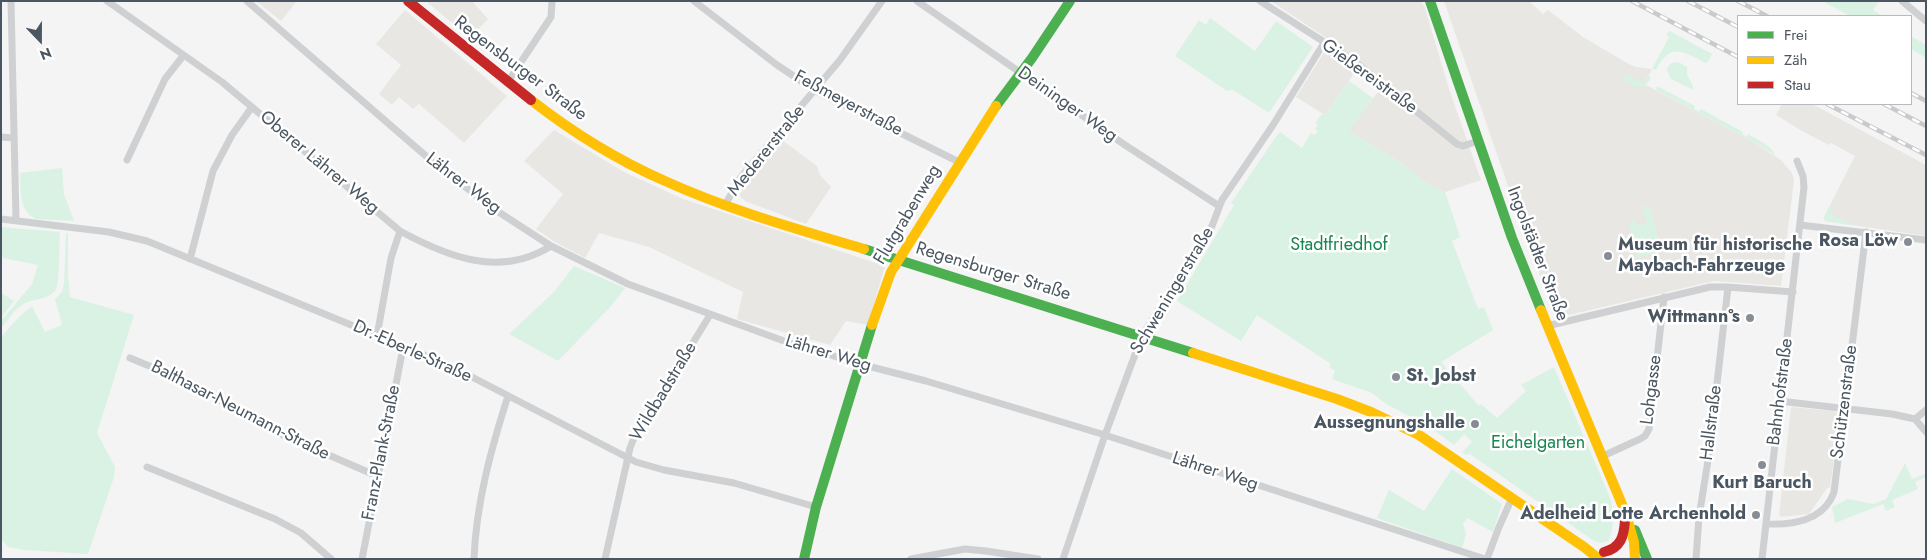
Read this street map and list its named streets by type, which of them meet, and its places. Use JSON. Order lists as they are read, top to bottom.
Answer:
{
  "streets": {
    "main road": ["Regensburger Straße", "Flutgrabenweg", "Ingolstädter Straße"],
    "street": [
      "Gießereistraße",
      "Feßmeyerstraße",
      "Deininger Weg",
      "Medererstraße",
      "Oberer Lährer Weg",
      "Lährer Weg",
      "Schweningerstraße",
      "Dr.-Eberle-Straße",
      "Lohgasse",
      "Wildbadstraße",
      "Bahnhofstraße",
      "Schützenstraße",
      "Balthasar-Neumann-Straße",
      "Hallstraße",
      "Franz-Plank-Straße"
    ]
  },
  "crossings": [
    ["Regensburger Straße", "Medererstraße"],
    ["Regensburger Straße", "Flutgrabenweg"],
    ["Regensburger Straße", "Schweningerstraße"],
    ["Gießereistraße", "Ingolstädter Straße"],
    ["Gießereistraße", "Schweningerstraße"],
    ["Feßmeyerstraße", "Medererstraße"],
    ["Feßmeyerstraße", "Flutgrabenweg"],
    ["Deininger Weg", "Flutgrabenweg"],
    ["Deininger Weg", "Schweningerstraße"],
    ["Oberer Lährer Weg", "Lährer Weg"],
    ["Lährer Weg", "Flutgrabenweg"],
    ["Lährer Weg", "Schweningerstraße"],
    ["Lährer Weg", "Wildbadstraße"],
    ["Flutgrabenweg", "Dr.-Eberle-Straße"],
    ["Ingolstädter Straße", "Lohgasse"],
    ["Dr.-Eberle-Straße", "Wildbadstraße"],
    ["Dr.-Eberle-Straße", "Franz-Plank-Straße"],
    ["Bahnhofstraße", "Schützenstraße"],
    ["Balthasar-Neumann-Straße", "Franz-Plank-Straße"]
  ],
  "parks": ["Stadtfriedhof", "Eichelgarten"],
  "places": [
    "Rosa Löw",
    "Museum für historische Maybach-Fahrzeuge",
    "Wittmann°s",
    "St. Jobst",
    "Aussegnungshalle",
    "Kurt Baruch",
    "Adelheid Lotte Archenhold"
  ],
  "legend": ["Frei", "Zäh", "Stau"],
  "north": "bottom"
}
